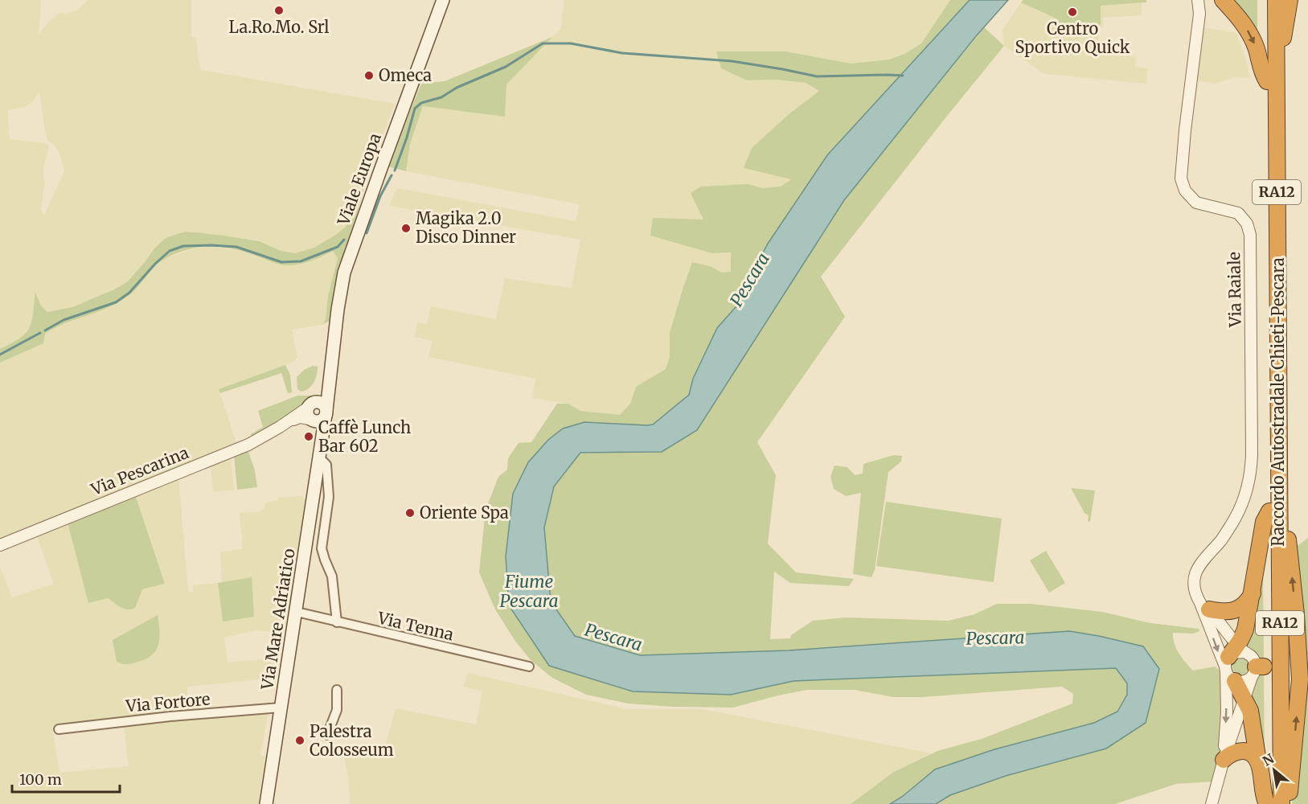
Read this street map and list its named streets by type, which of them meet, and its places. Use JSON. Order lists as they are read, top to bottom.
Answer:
{
  "streets": {
    "highway": ["RA12", "Raccordo Autostradale Chieti-Pescara"],
    "main road": ["Viale Europa", "Via Mare Adriatico"],
    "street": [
      "Via Raiale",
      "Via Pescarina",
      "Via Tenna",
      "Via Fortore"
    ]
  },
  "crossings": [
    ["Viale Europa", "Via Pescarina"],
    ["Viale Europa", "Via Mare Adriatico"],
    ["Via Pescarina", "Via Mare Adriatico"],
    ["Via Mare Adriatico", "Via Tenna"],
    ["Via Mare Adriatico", "Via Fortore"]
  ],
  "water": ["Pescara", "Fiume Pescara"],
  "places": [
    "La.Ro.Mo. Srl",
    "Centro Sportivo Quick",
    "Omeca",
    "Magika 2.0 Disco Dinner",
    "Caffè Lunch Bar 602",
    "Oriente Spa",
    "Palestra Colosseum"
  ],
  "scale_bar": "100 m",
  "north": "top left"
}
